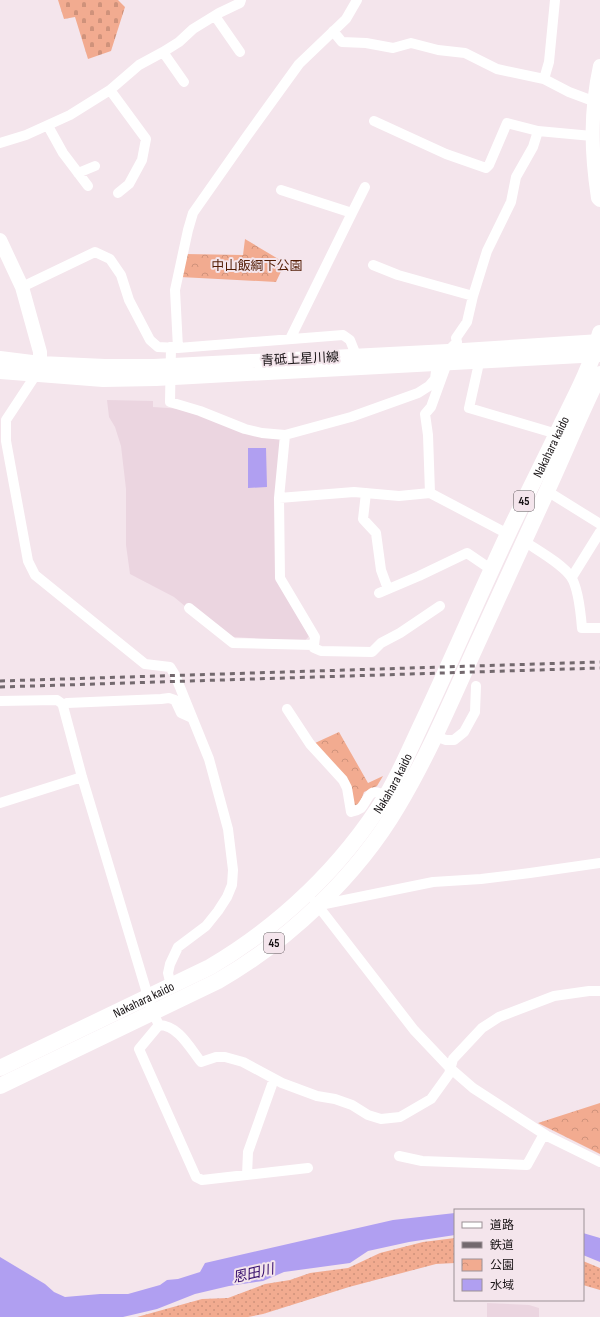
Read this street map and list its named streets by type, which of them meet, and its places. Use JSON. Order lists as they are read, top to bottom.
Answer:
{
  "streets": {
    "main road": ["青砥上星川線", "Nakahara kaido", "45"]
  },
  "crossings": [
    ["青砥上星川線", "Nakahara kaido"]
  ],
  "water": ["恩田川"],
  "parks": ["中山飯綱下公園"],
  "legend": [
    "道路",
    "鉄道",
    "公園",
    "水域"
  ]
}
